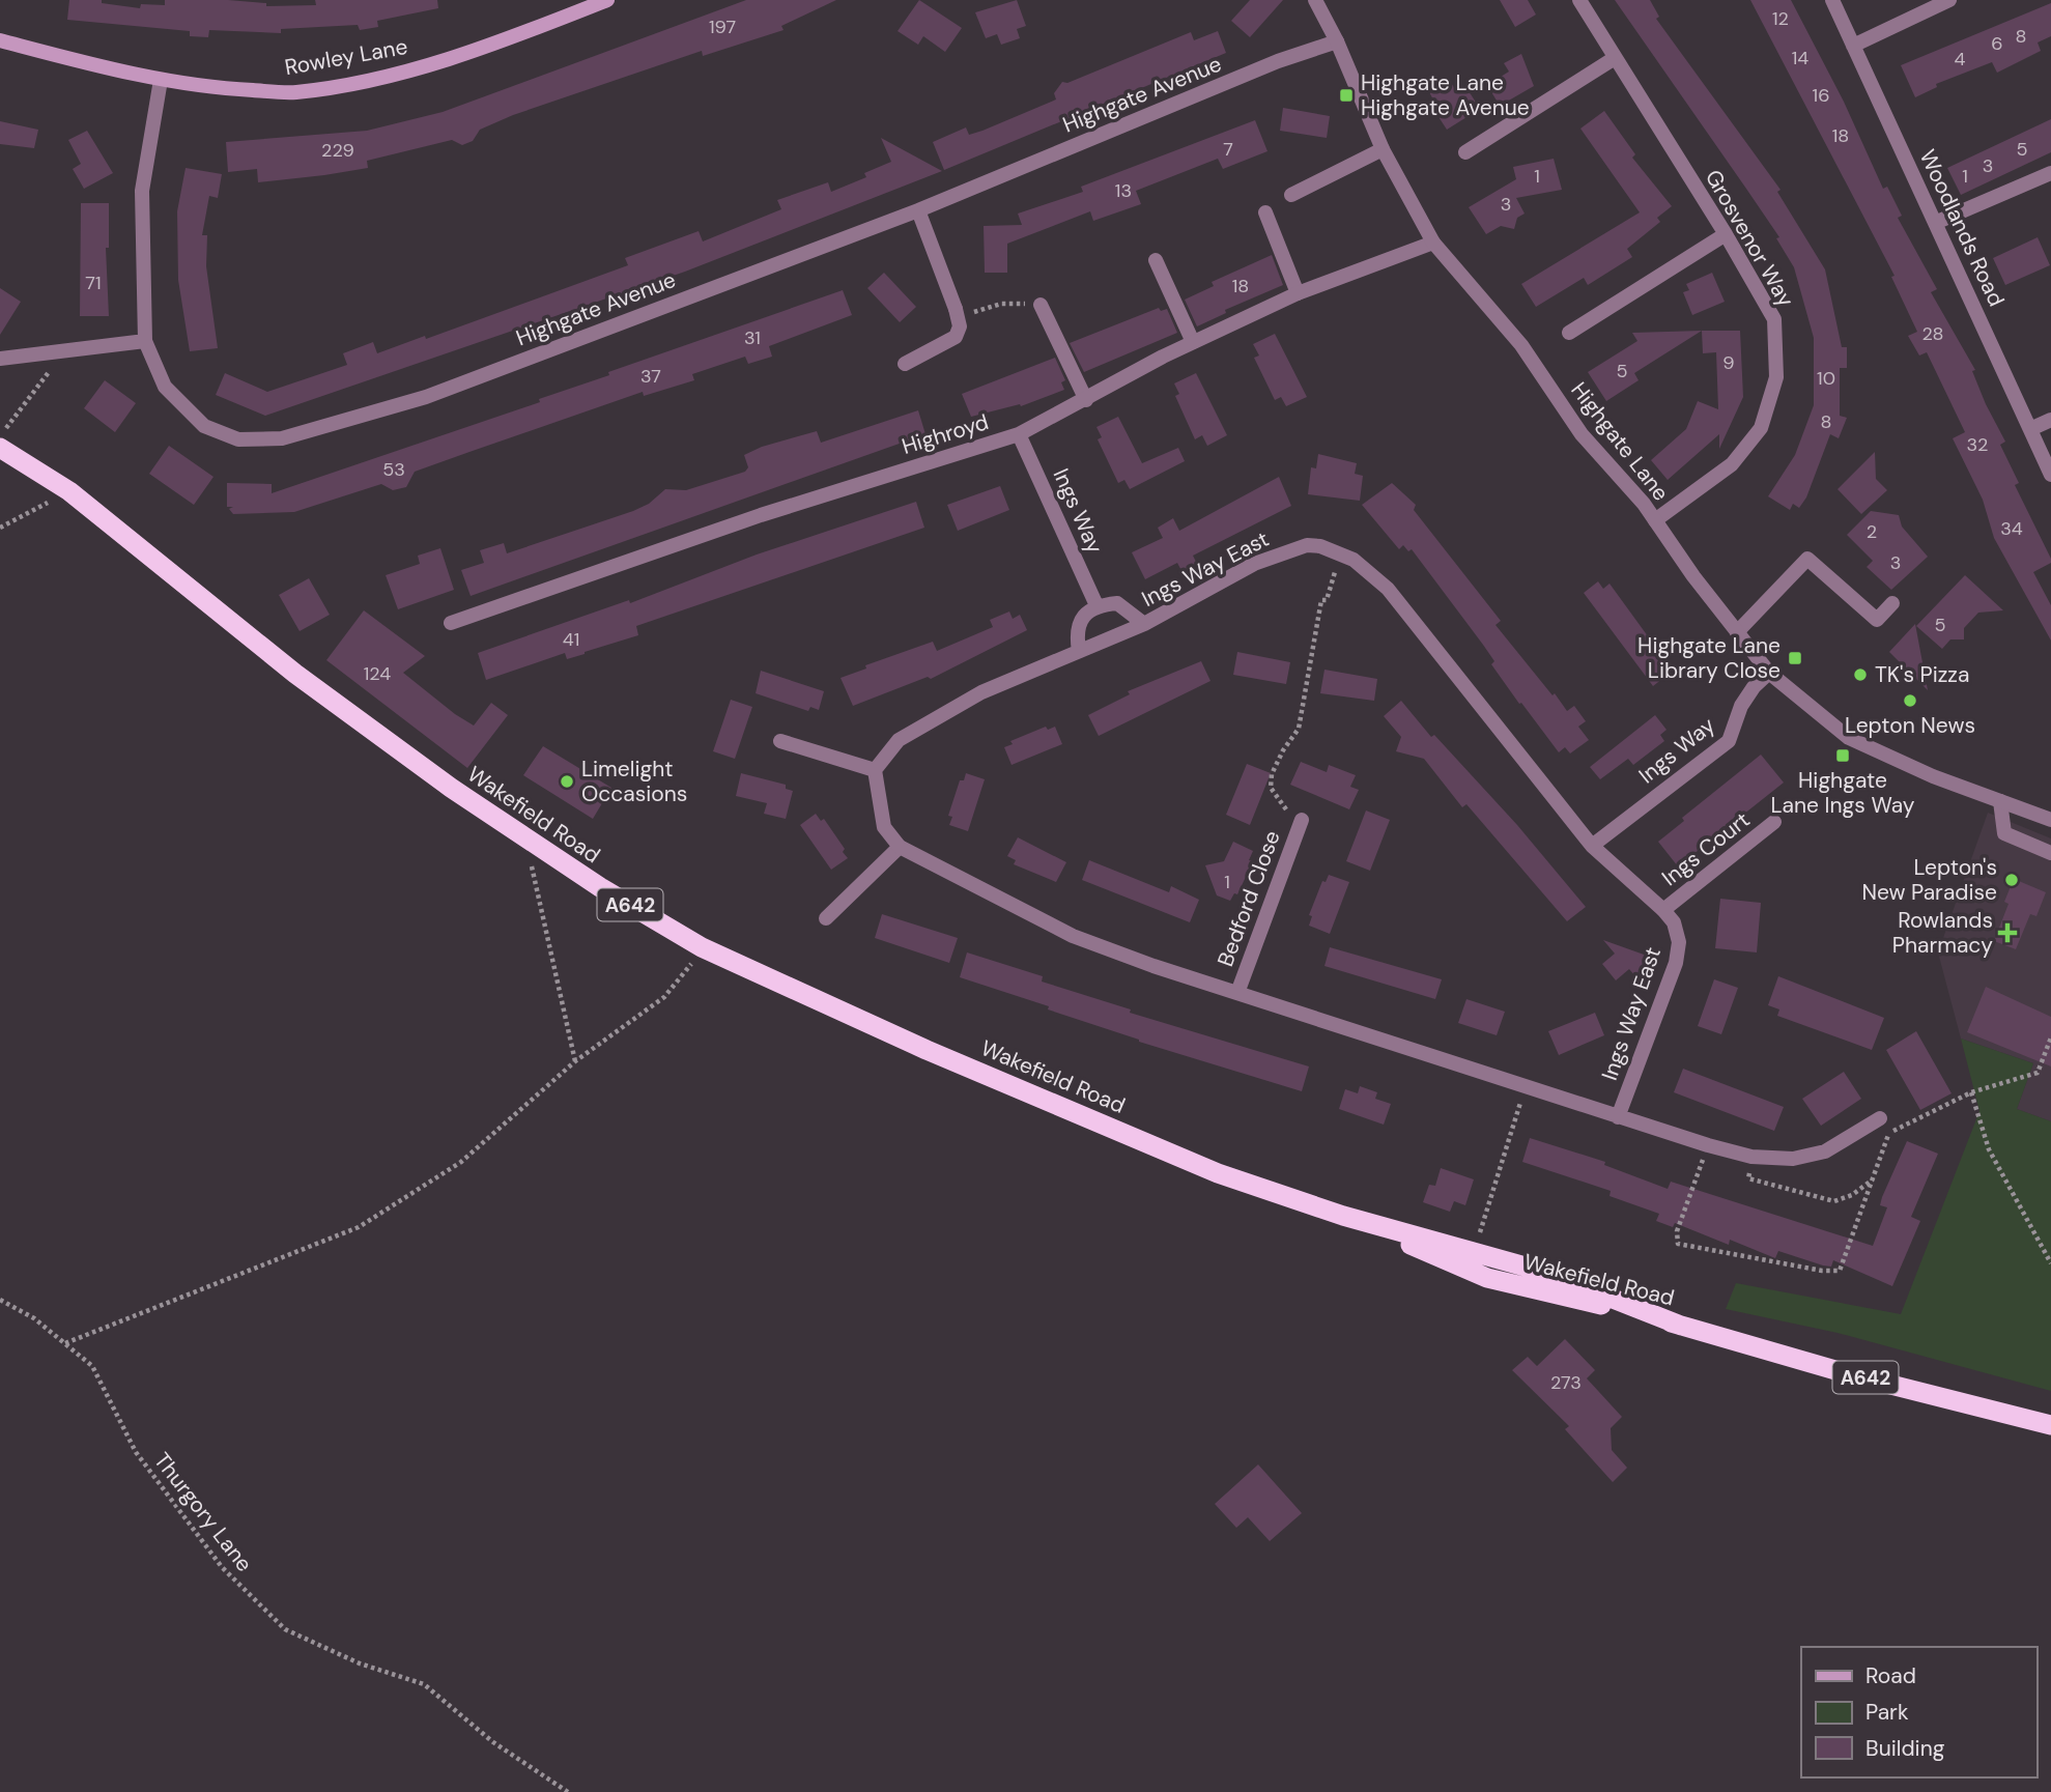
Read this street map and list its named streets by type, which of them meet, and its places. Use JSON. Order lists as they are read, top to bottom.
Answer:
{
  "streets": {
    "highway": ["Wakefield Road", "A642"],
    "main road": ["Rowley Lane"],
    "street": [
      "Highgate Avenue",
      "Woodlands Road",
      "Grosvenor Way",
      "Highroyd",
      "Highgate Lane",
      "Ings Way",
      "Ings Way East",
      "Ings Court",
      "Bedford Close"
    ],
    "path": ["Thurgory Lane"]
  },
  "crossings": [
    ["Rowley Lane", "Highgate Avenue"],
    ["Highgate Avenue", "Highgate Lane"],
    ["Grosvenor Way", "Highgate Lane"],
    ["Highroyd", "Highgate Lane"],
    ["Highroyd", "Ings Way"],
    ["Highgate Lane", "Ings Way"],
    ["Ings Way", "Ings Way East"],
    ["Ings Way East", "Ings Court"]
  ],
  "places": {
    "transit": ["Highgate Lane Highgate Avenue", "Highgate Lane Library Close", "Highgate Lane Ings Way"],
    "other": [
      "TK's Pizza",
      "Lepton News",
      "Limelight Occasions",
      "Lepton's New Paradise"
    ],
    "health": ["Rowlands Pharmacy"]
  },
  "house_numbers": [
    "12",
    "197",
    "8",
    "6",
    "14",
    "4",
    "16",
    "18",
    "7",
    "5",
    "229",
    "3",
    "1",
    "1",
    "13",
    "3",
    "71",
    "18",
    "28",
    "31",
    "9",
    "5",
    "37",
    "10",
    "8",
    "32",
    "53",
    "34",
    "2",
    "3",
    "5",
    "41",
    "124",
    "1",
    "273"
  ],
  "legend": ["Road", "Park", "Building"]
}
